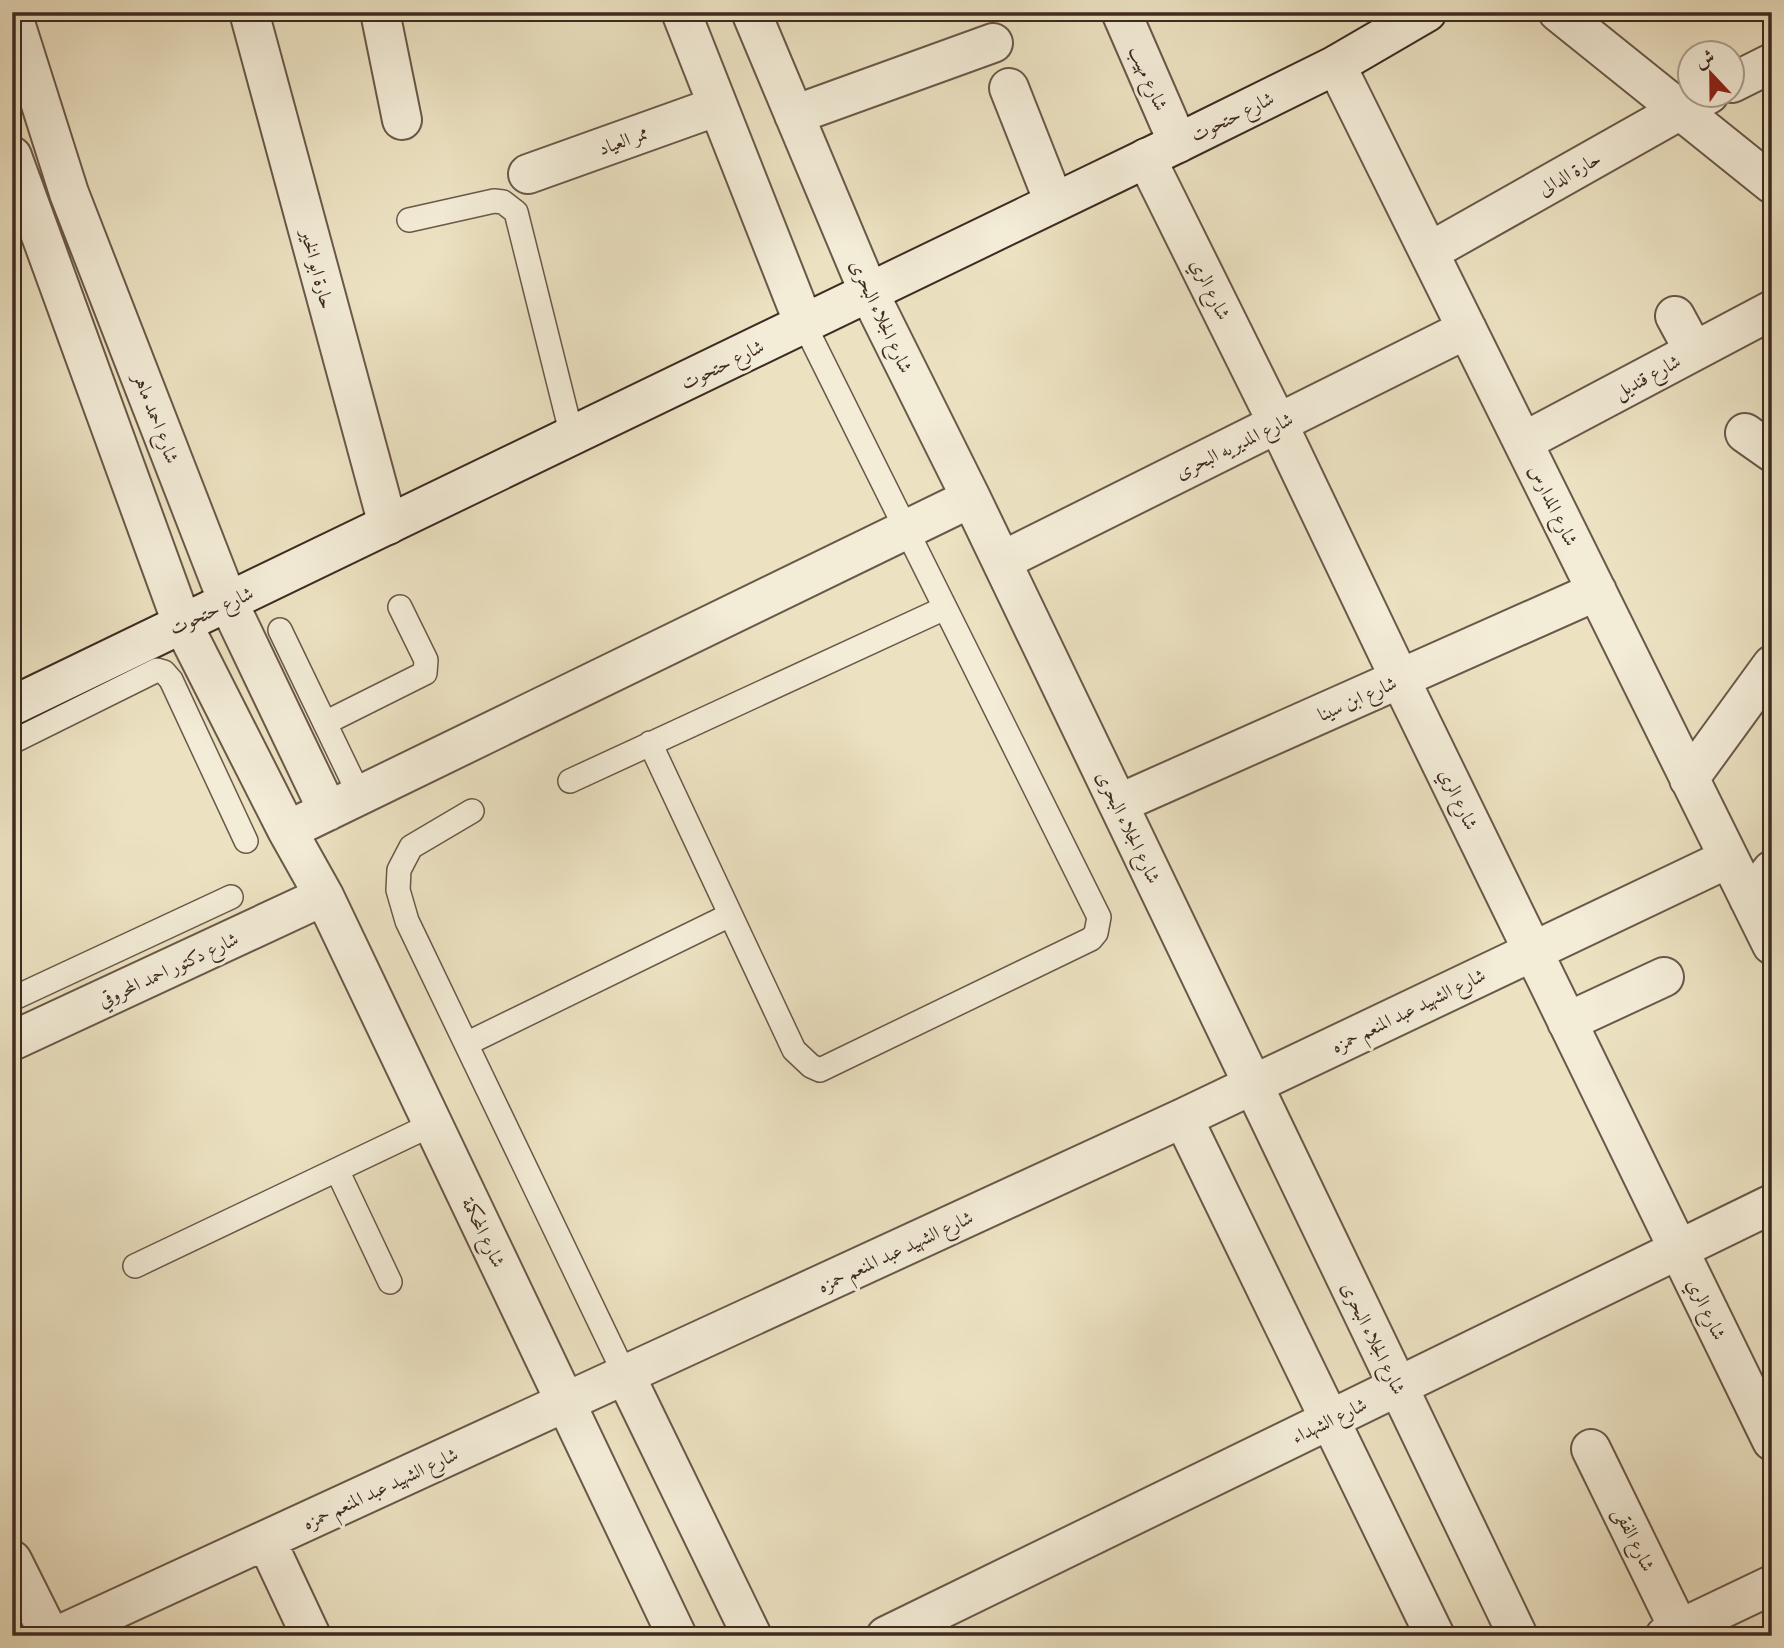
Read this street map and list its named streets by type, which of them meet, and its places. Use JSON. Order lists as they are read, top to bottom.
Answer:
{
  "streets": {
    "street": [
      "شارع مهيب",
      "شارع حتحوت",
      "ممر العياد",
      "حارة الدالى",
      "حارة ابو الخير",
      "شارع الري",
      "شارع الجلاء البحرى",
      "شارع قنديل",
      "شارع احمد ماهر",
      "شارع المديريه البحرى",
      "شارع المدارس",
      "شارع ابن سينا",
      "شارع دكتور احمد المحروقي",
      "شارع الشهيد عبد المنعم حمزه",
      "شارع المحكمة",
      "شارع الشهداء",
      "شارع الفقى"
    ]
  },
  "crossings": [
    ["شارع مهيب", "شارع حتحوت"],
    ["شارع مهيب", "شارع الري"],
    ["شارع حتحوت", "حارة ابو الخير"],
    ["شارع حتحوت", "شارع الري"],
    ["شارع حتحوت", "شارع الجلاء البحرى"],
    ["شارع حتحوت", "شارع احمد ماهر"],
    ["شارع حتحوت", "شارع المدارس"],
    ["حارة الدالى", "شارع المدارس"],
    ["شارع الري", "شارع المديريه البحرى"],
    ["شارع الري", "شارع ابن سينا"],
    ["شارع الري", "شارع الشهيد عبد المنعم حمزه"],
    ["شارع الري", "شارع الشهداء"],
    ["شارع الجلاء البحرى", "شارع المديريه البحرى"],
    ["شارع الجلاء البحرى", "شارع ابن سينا"],
    ["شارع الجلاء البحرى", "شارع الشهيد عبد المنعم حمزه"],
    ["شارع الجلاء البحرى", "شارع الشهداء"],
    ["شارع قنديل", "شارع المدارس"],
    ["شارع المديريه البحرى", "شارع المدارس"],
    ["شارع المدارس", "شارع ابن سينا"],
    ["شارع المدارس", "شارع الشهيد عبد المنعم حمزه"],
    ["شارع دكتور احمد المحروقي", "شارع المحكمة"],
    ["شارع الشهيد عبد المنعم حمزه", "شارع المحكمة"]
  ],
  "north": "top"
}
